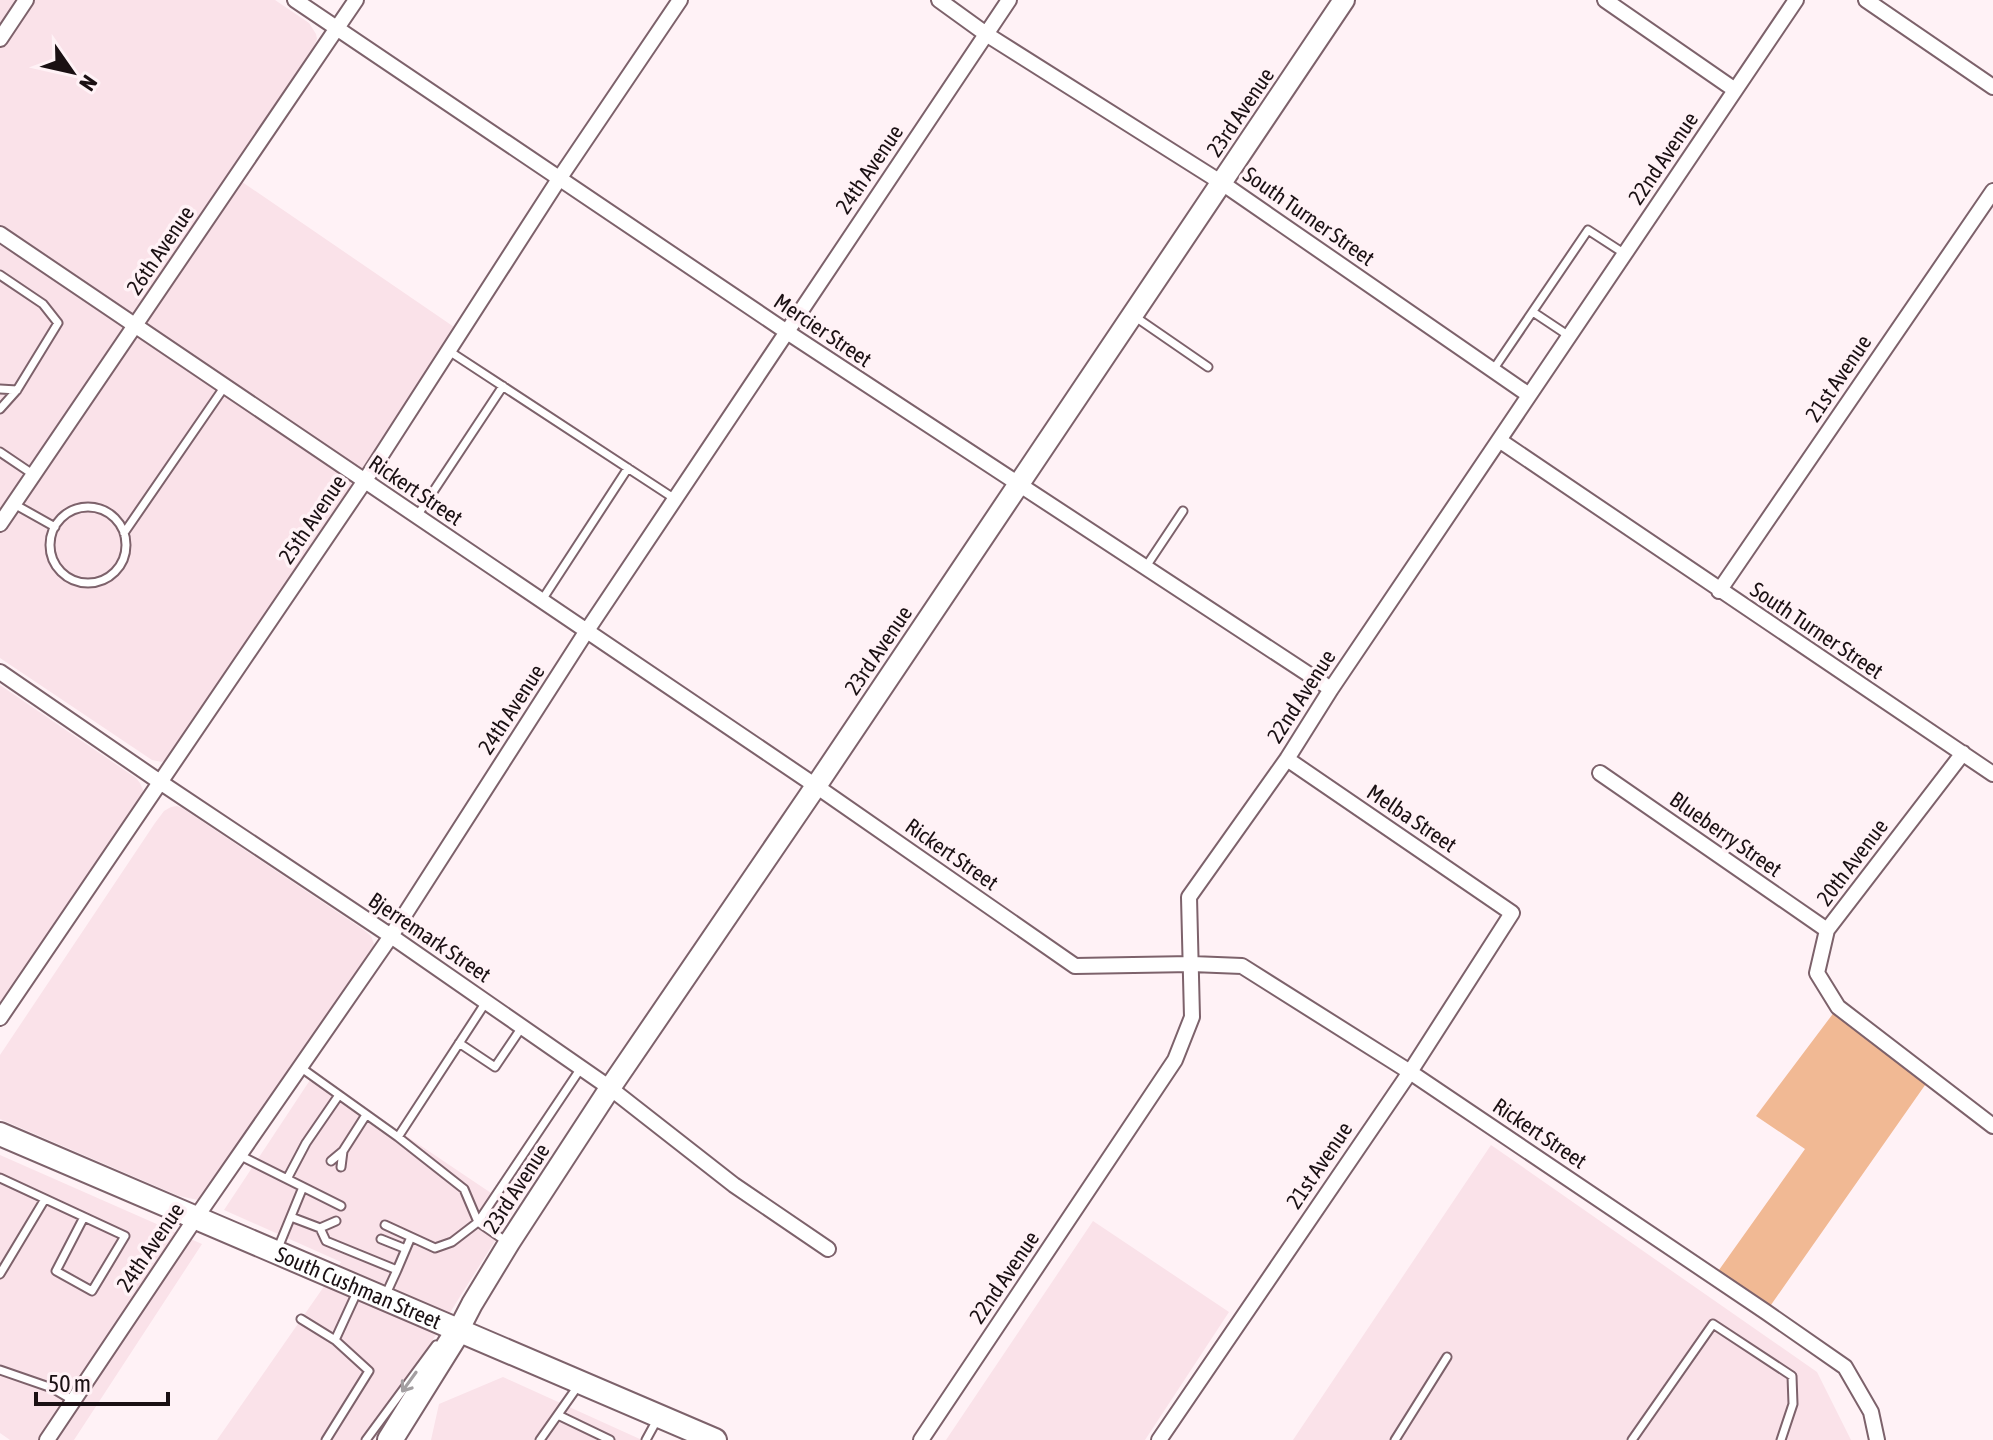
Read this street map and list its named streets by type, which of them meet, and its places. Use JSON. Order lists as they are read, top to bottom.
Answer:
{
  "streets": {
    "main road": ["South Cushman Street"],
    "street": [
      "23rd Avenue",
      "22nd Avenue",
      "24th Avenue",
      "South Turner Street",
      "26th Avenue",
      "Mercier Street",
      "21st Avenue",
      "Rickert Street",
      "25th Avenue",
      "Melba Street",
      "Blueberry Street",
      "20th Avenue",
      "Bjerremark Street"
    ]
  },
  "crossings": [
    ["23rd Avenue", "South Turner Street"],
    ["23rd Avenue", "Mercier Street"],
    ["23rd Avenue", "Rickert Street"],
    ["23rd Avenue", "Bjerremark Street"],
    ["23rd Avenue", "South Cushman Street"],
    ["22nd Avenue", "South Turner Street"],
    ["22nd Avenue", "Mercier Street"],
    ["22nd Avenue", "Rickert Street"],
    ["22nd Avenue", "Melba Street"],
    ["24th Avenue", "South Turner Street"],
    ["24th Avenue", "Mercier Street"],
    ["24th Avenue", "Rickert Street"],
    ["24th Avenue", "Bjerremark Street"],
    ["24th Avenue", "South Cushman Street"],
    ["South Turner Street", "21st Avenue"],
    ["South Turner Street", "20th Avenue"],
    ["26th Avenue", "Mercier Street"],
    ["26th Avenue", "Rickert Street"],
    ["Mercier Street", "25th Avenue"],
    ["21st Avenue", "Rickert Street"],
    ["21st Avenue", "Melba Street"],
    ["Rickert Street", "25th Avenue"],
    ["25th Avenue", "Bjerremark Street"],
    ["Blueberry Street", "20th Avenue"]
  ],
  "scale_bar": "50 m",
  "north": "bottom right"
}
